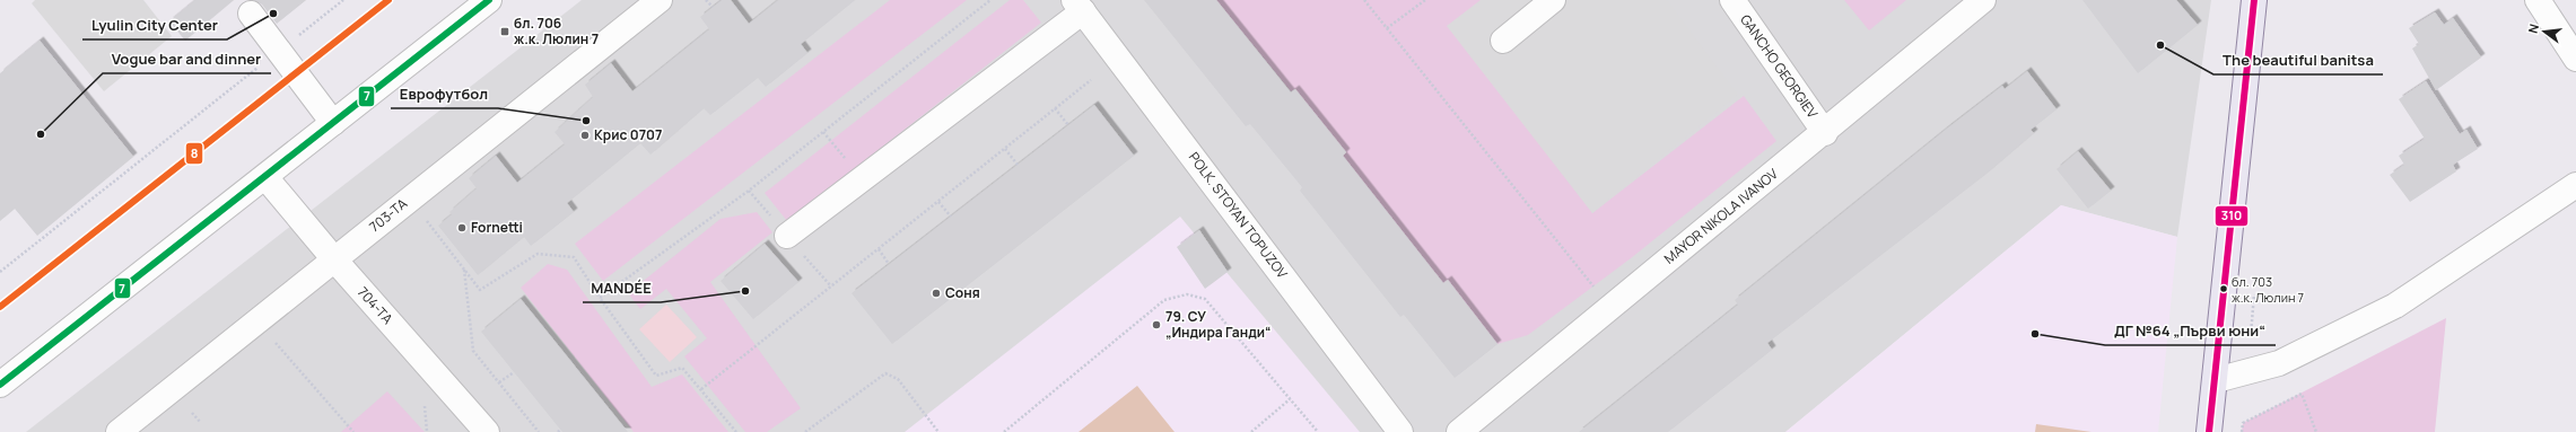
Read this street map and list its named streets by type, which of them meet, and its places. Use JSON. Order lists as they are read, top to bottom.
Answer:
{
  "streets": {
    "street": [
      "GANCHO GEORGIEV",
      "703-ТА",
      "POLK. STOYAN TOPUZOV",
      "MAYOR NIKOLA IVANOV",
      "704-ТА"
    ]
  },
  "crossings": [
    ["GANCHO GEORGIEV", "MAYOR NIKOLA IVANOV"],
    ["703-ТА", "704-ТА"]
  ],
  "places": {
    "other": [
      "Lyulin City Center",
      "The beautiful banitsa",
      "Еврофутбол",
      "Vogue bar and dinner",
      "Крис 0707",
      "Fornetti",
      "бл. 703 ж.к. Люлин 7",
      "MANDÉE",
      "Соня",
      "79. СУ „Индира Ганди“",
      "ДГ №64 „Първи юни“"
    ],
    "transit": ["бл. 706 ж.к. Люлин 7"]
  },
  "lines": ["transit line 8", "transit line 7", "transit line 310"],
  "north": "left"
}
